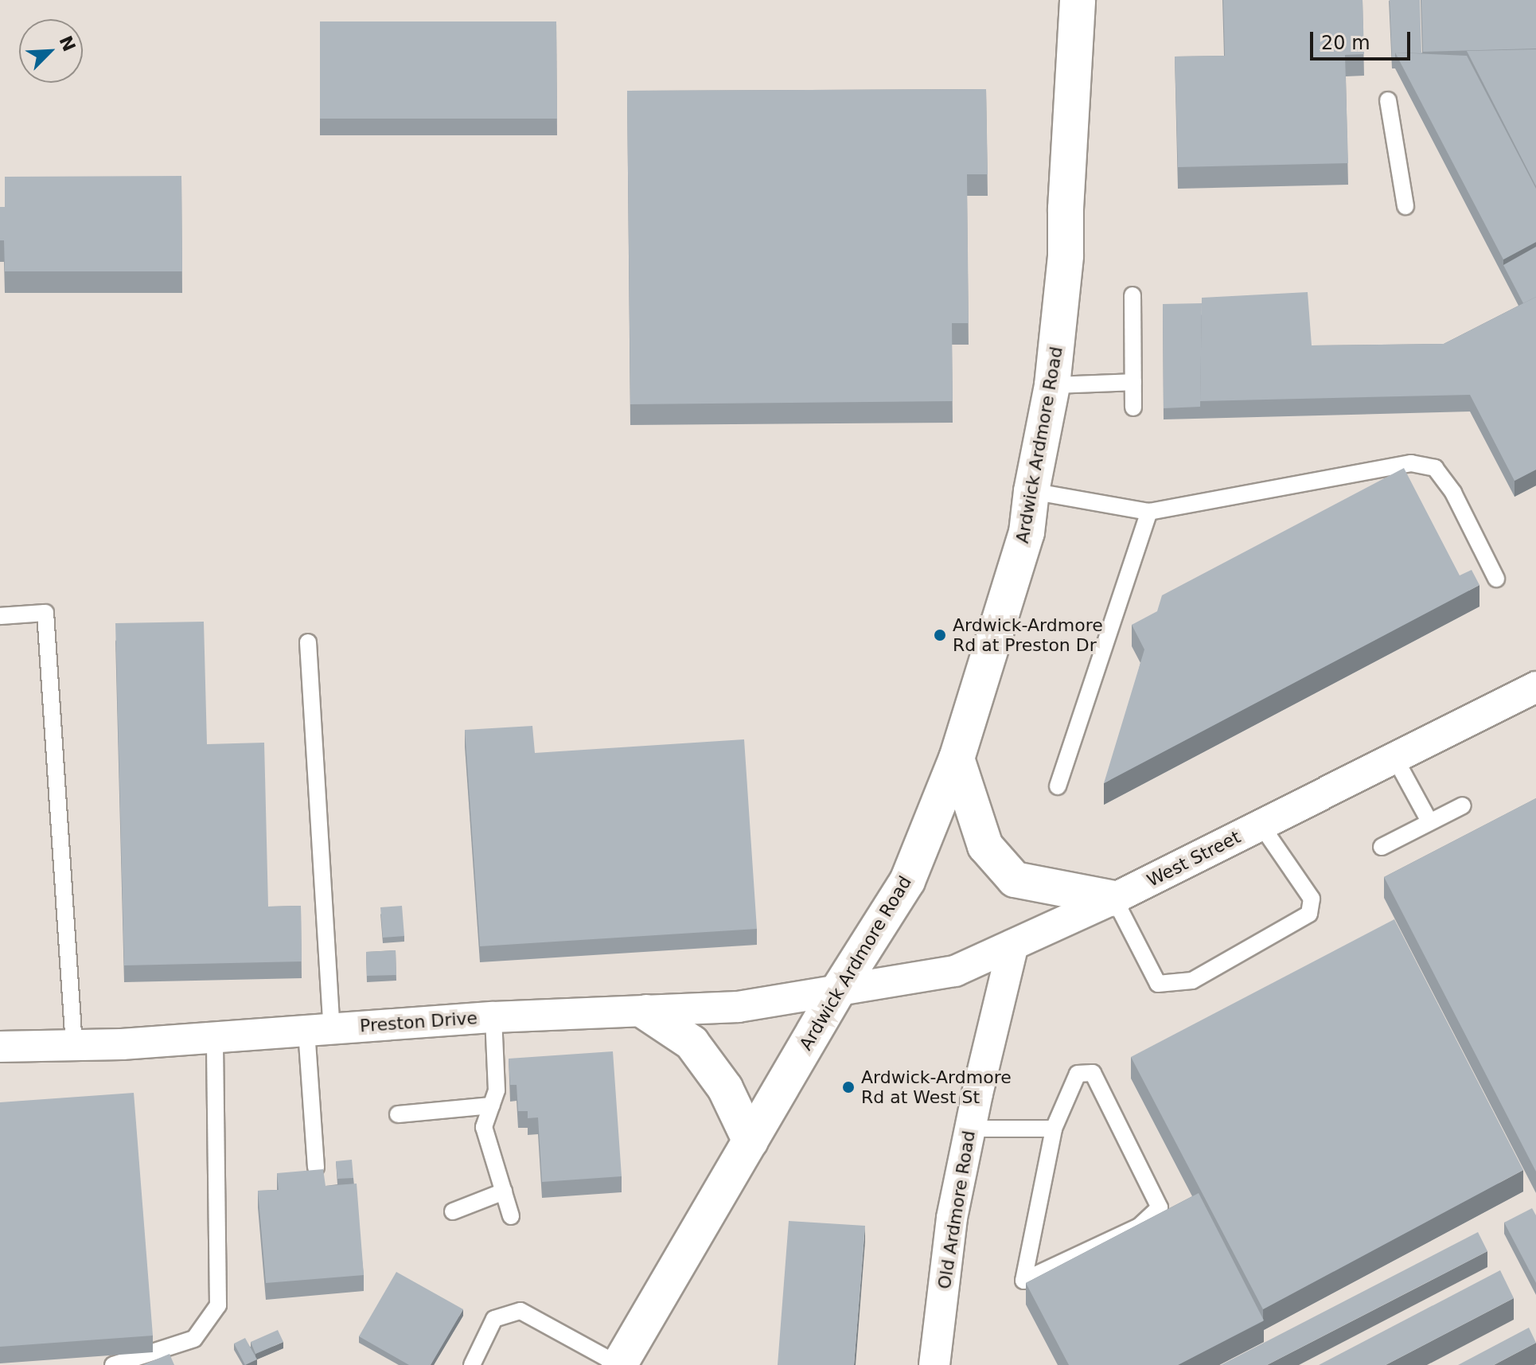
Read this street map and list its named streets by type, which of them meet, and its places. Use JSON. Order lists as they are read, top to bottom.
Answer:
{
  "streets": {
    "main road": ["Ardwick Ardmore Road"],
    "street": ["West Street", "Preston Drive", "Old Ardmore Road"]
  },
  "crossings": [
    ["Ardwick Ardmore Road", "West Street"],
    ["Ardwick Ardmore Road", "Preston Drive"],
    ["West Street", "Preston Drive"],
    ["West Street", "Old Ardmore Road"]
  ],
  "places": ["Ardwick-Ardmore Rd at Preston Dr", "Ardwick-Ardmore Rd at West St"],
  "scale_bar": "20 m",
  "north": "top right"
}
